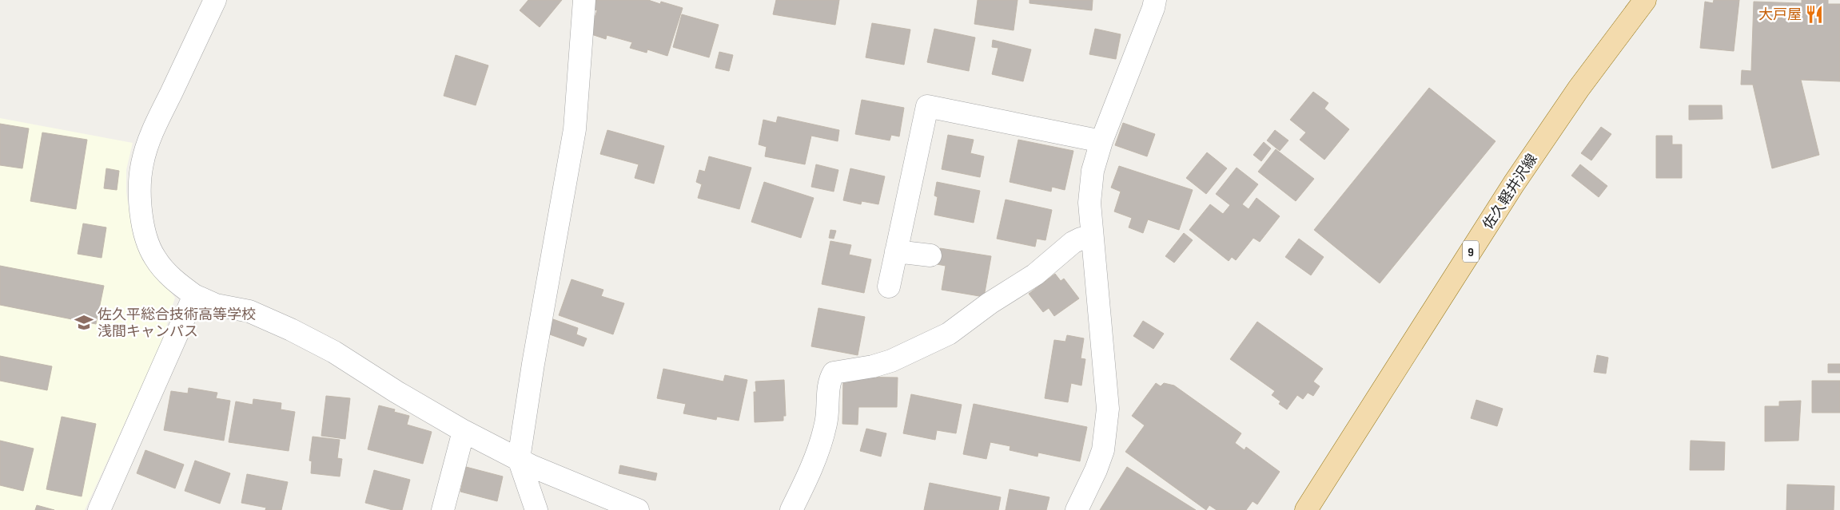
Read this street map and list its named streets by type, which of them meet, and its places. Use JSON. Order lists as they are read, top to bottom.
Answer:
{
  "streets": {
    "main road": ["佐久軽井沢線", "9"]
  },
  "places": {
    "restaurant": ["大戸屋"],
    "school or university": ["佐久平総合技術高等学校 浅間キャンパス"]
  }
}
